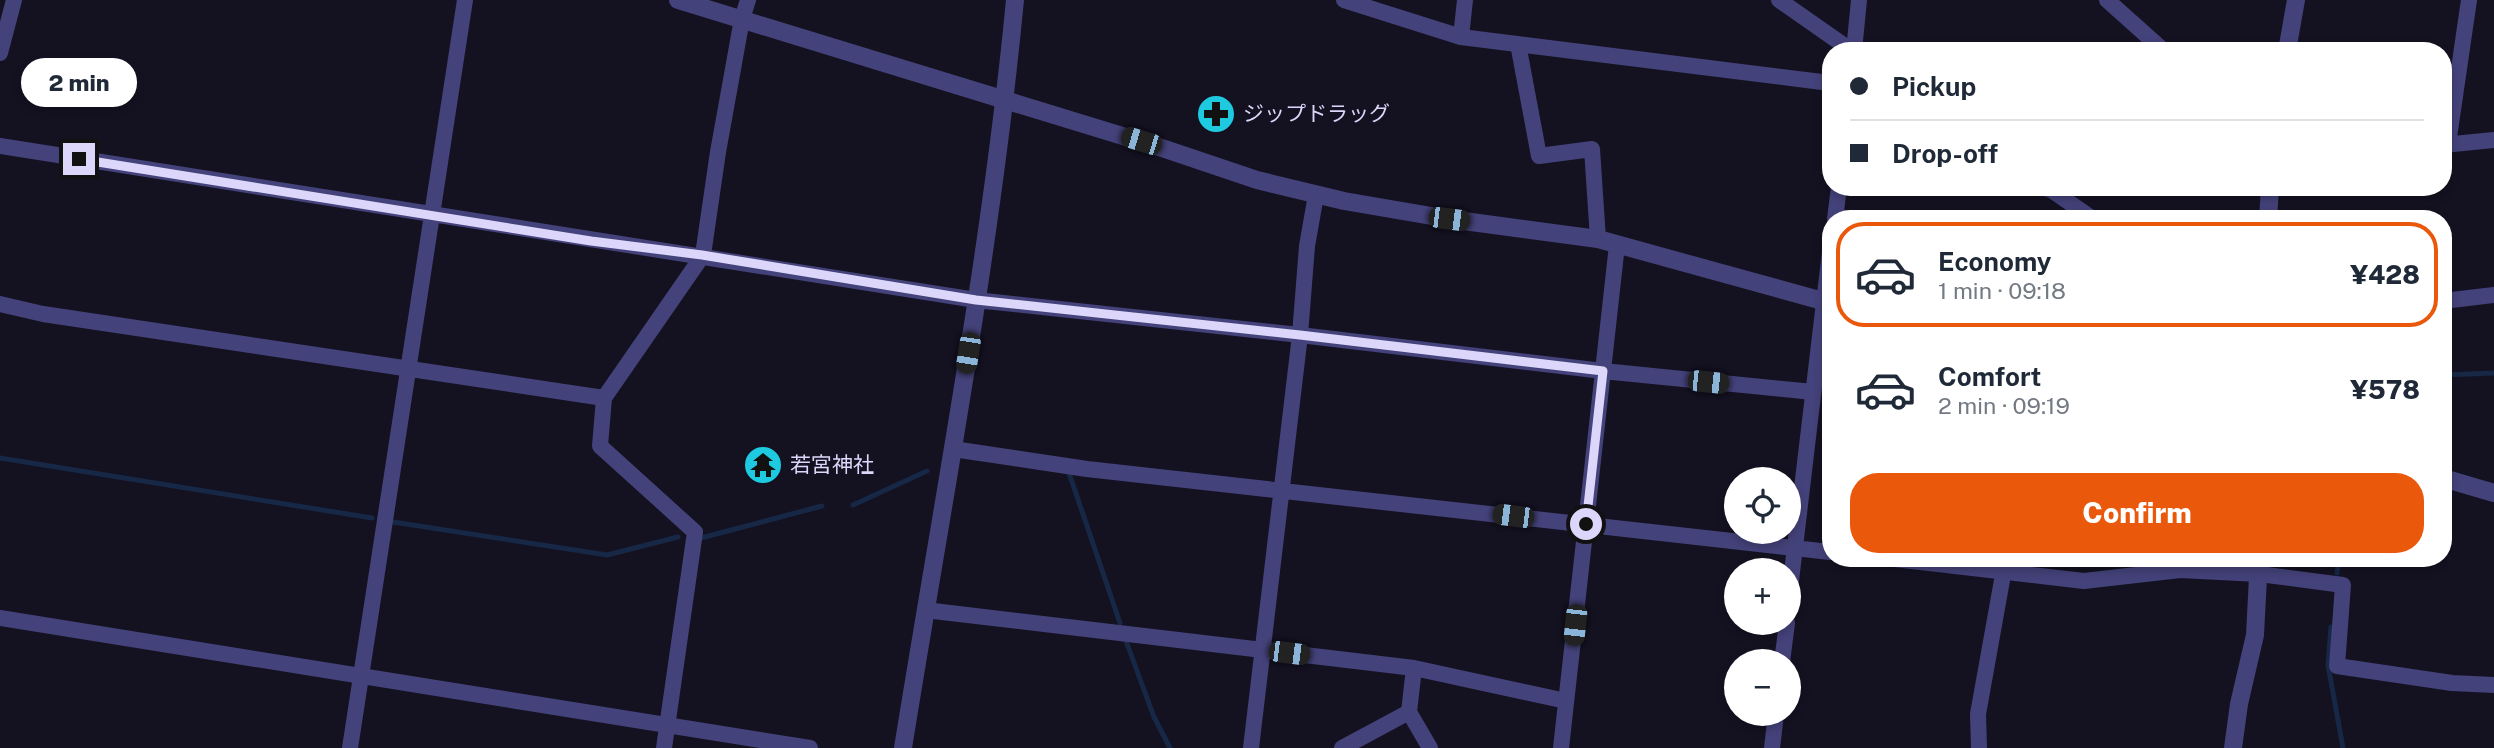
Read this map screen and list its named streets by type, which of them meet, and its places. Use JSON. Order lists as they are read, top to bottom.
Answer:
{
  "places": {
    "pharmacy": ["ジップドラッグ"],
    "temple": ["若宮神社"]
  },
  "page": {
    "banner": ["Pickup", "Drop-off"],
    "bubble": "2 min",
    "list": [
      {
        "name": "Economy",
        "note": "1 min · 09:18",
        "value": "¥428"
      },
      {
        "name": "Comfort",
        "note": "2 min · 09:19",
        "value": "¥578"
      }
    ],
    "buttons": "Confirm",
    "map_buttons": ["+", "−"]
  }
}
